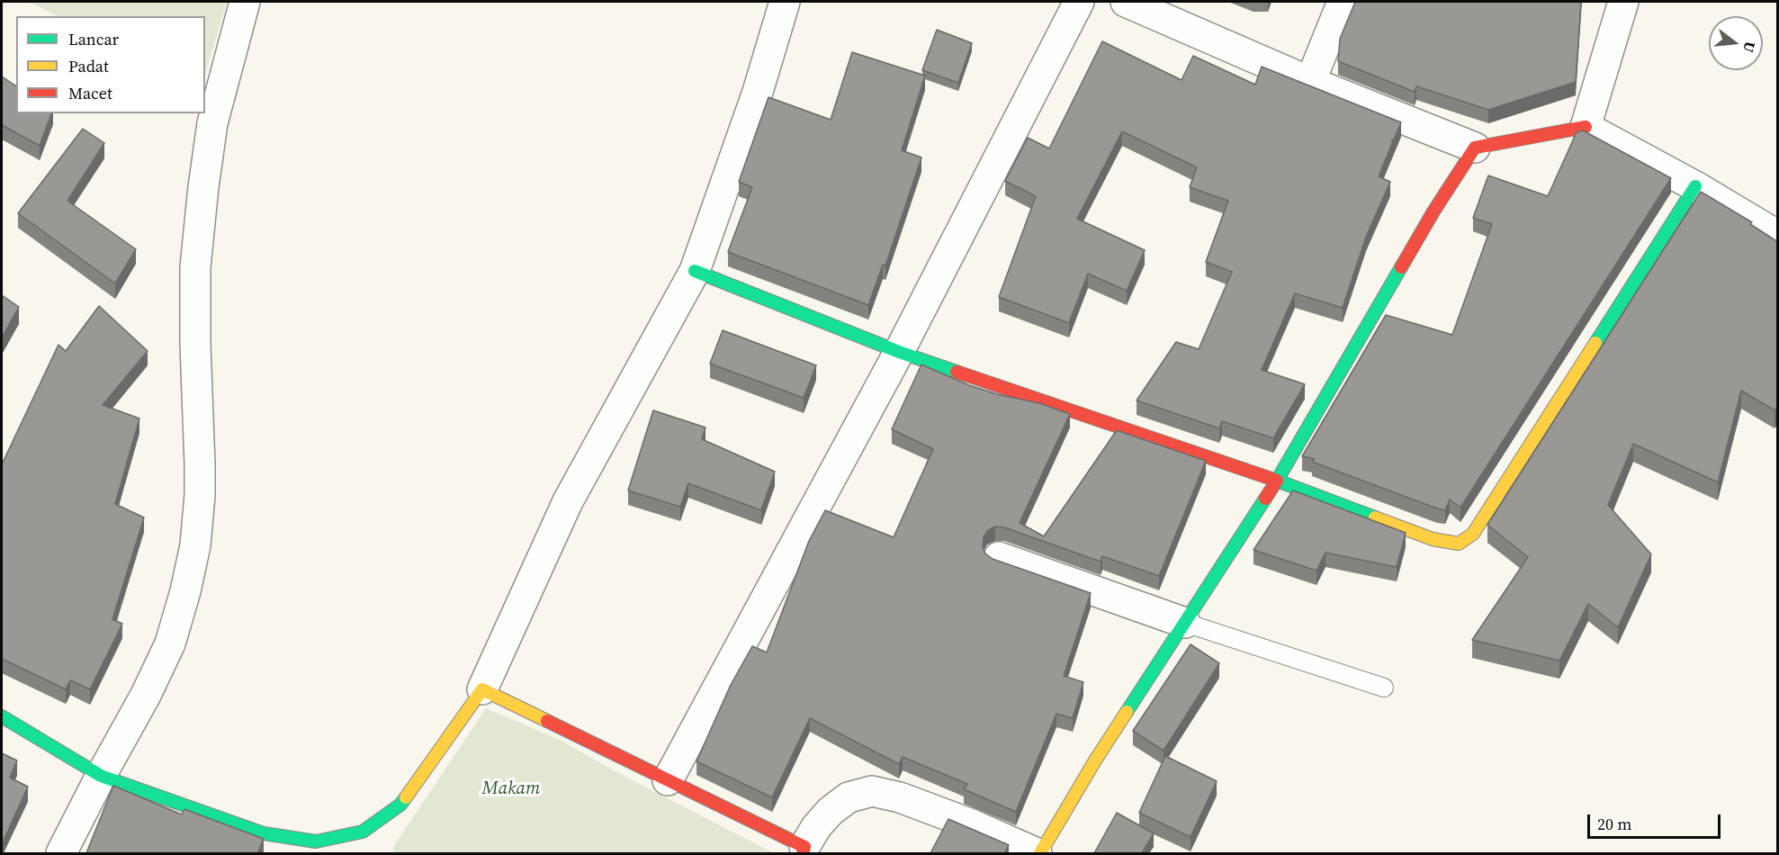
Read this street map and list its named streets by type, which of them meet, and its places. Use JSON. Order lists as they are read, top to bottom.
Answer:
{
  "parks": ["Makam"],
  "legend": ["Lancar", "Padat", "Macet"],
  "scale_bar": "20 m",
  "north": "right"
}
